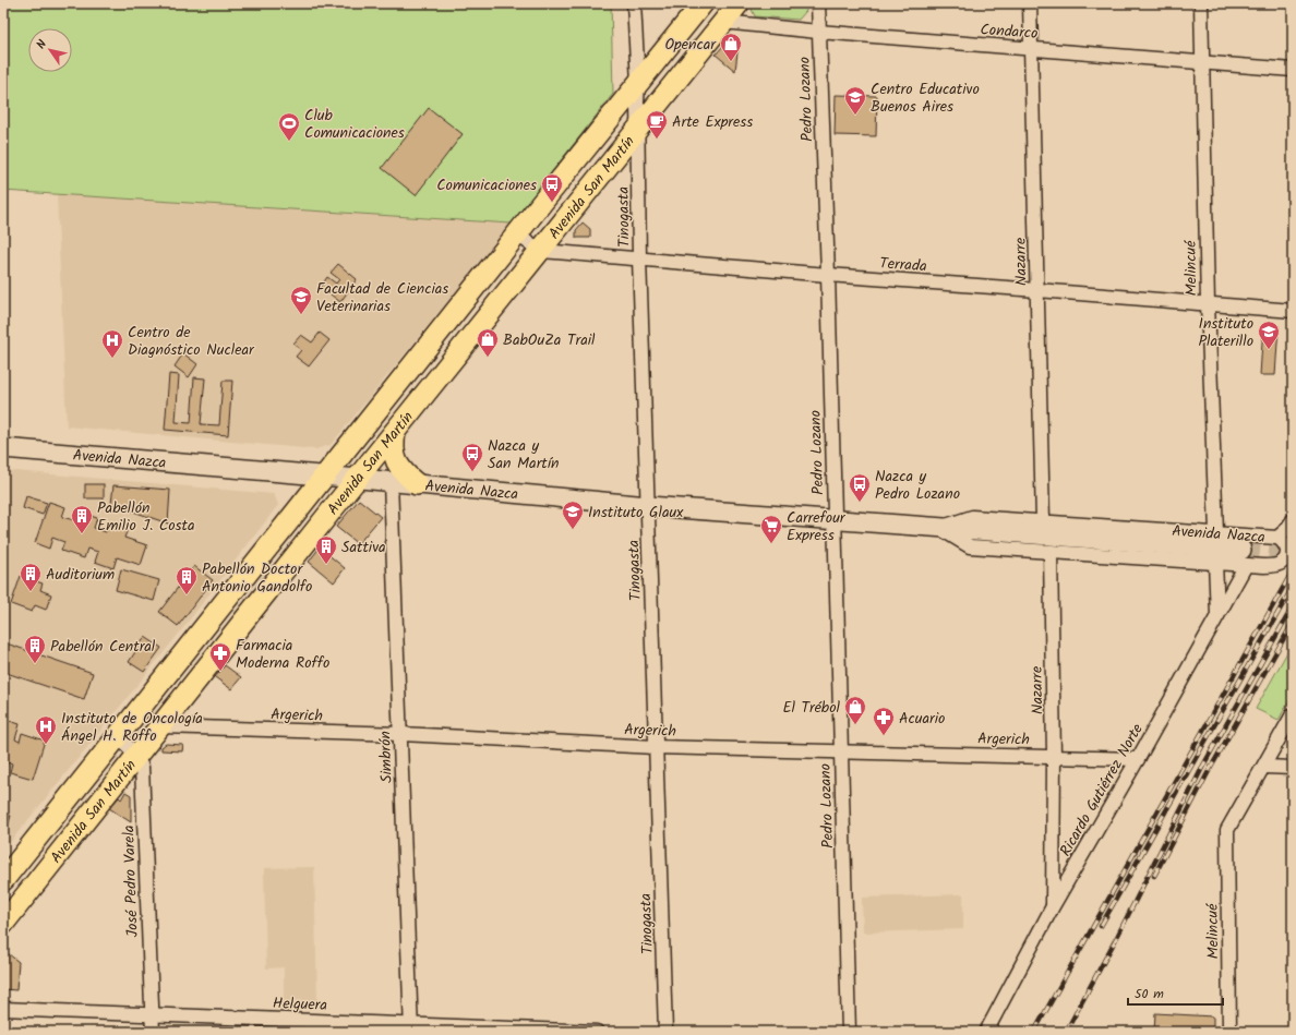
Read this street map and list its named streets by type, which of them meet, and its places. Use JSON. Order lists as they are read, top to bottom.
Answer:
{
  "streets": {
    "main road": ["Avenida San Martín", "Avenida Nazca"],
    "street": [
      "Condarco",
      "Pedro Lozano",
      "Tinogasta",
      "Nazarre",
      "Terrada",
      "Melincué",
      "Argerich",
      "Simbrón",
      "Ricardo Gutiérrez Norte",
      "José Pedro Varela",
      "Helguera"
    ]
  },
  "crossings": [
    ["Condarco", "Pedro Lozano"],
    ["Condarco", "Avenida San Martín"],
    ["Condarco", "Nazarre"],
    ["Condarco", "Melincué"],
    ["Pedro Lozano", "Terrada"],
    ["Pedro Lozano", "Avenida Nazca"],
    ["Pedro Lozano", "Argerich"],
    ["Avenida San Martín", "Tinogasta"],
    ["Avenida San Martín", "Terrada"],
    ["Avenida San Martín", "Avenida Nazca"],
    ["Avenida San Martín", "Argerich"],
    ["Avenida San Martín", "José Pedro Varela"],
    ["Tinogasta", "Terrada"],
    ["Tinogasta", "Avenida Nazca"],
    ["Tinogasta", "Argerich"],
    ["Nazarre", "Terrada"],
    ["Nazarre", "Avenida Nazca"],
    ["Nazarre", "Argerich"],
    ["Nazarre", "Ricardo Gutiérrez Norte"],
    ["Terrada", "Melincué"],
    ["Melincué", "Avenida Nazca"],
    ["Avenida Nazca", "Simbrón"],
    ["Avenida Nazca", "Ricardo Gutiérrez Norte"],
    ["Argerich", "Simbrón"],
    ["Argerich", "Ricardo Gutiérrez Norte"],
    ["Simbrón", "Helguera"],
    ["José Pedro Varela", "Helguera"]
  ],
  "places": {
    "shop": ["Opencar", "BabOuZa Trail", "El Trébol"],
    "school or university": [
      "Centro Educativo Buenos Aires",
      "Facultad de Ciencias Veterinarias",
      "Instituto Platerillo",
      "Instituto Glaux"
    ],
    "cafe": ["Arte Express"],
    "sports": ["Club Comunicaciones"],
    "bus stop": ["Comunicaciones", "Nazca y San Martín", "Nazca y Pedro Lozano"],
    "hospital": ["Centro de Diagnóstico Nuclear", "Instituto de Oncología Ángel H. Roffo"],
    "building": [
      "Pabellón Emilio J. Costa",
      "Sattiva",
      "Auditorium",
      "Pabellón Doctor Antonio Gandolfo",
      "Pabellón Central"
    ],
    "supermarket": ["Carrefour Express"],
    "pharmacy": ["Farmacia Moderna Roffo", "Acuario"]
  },
  "scale_bar": "50 m",
  "north": "top left"
}
